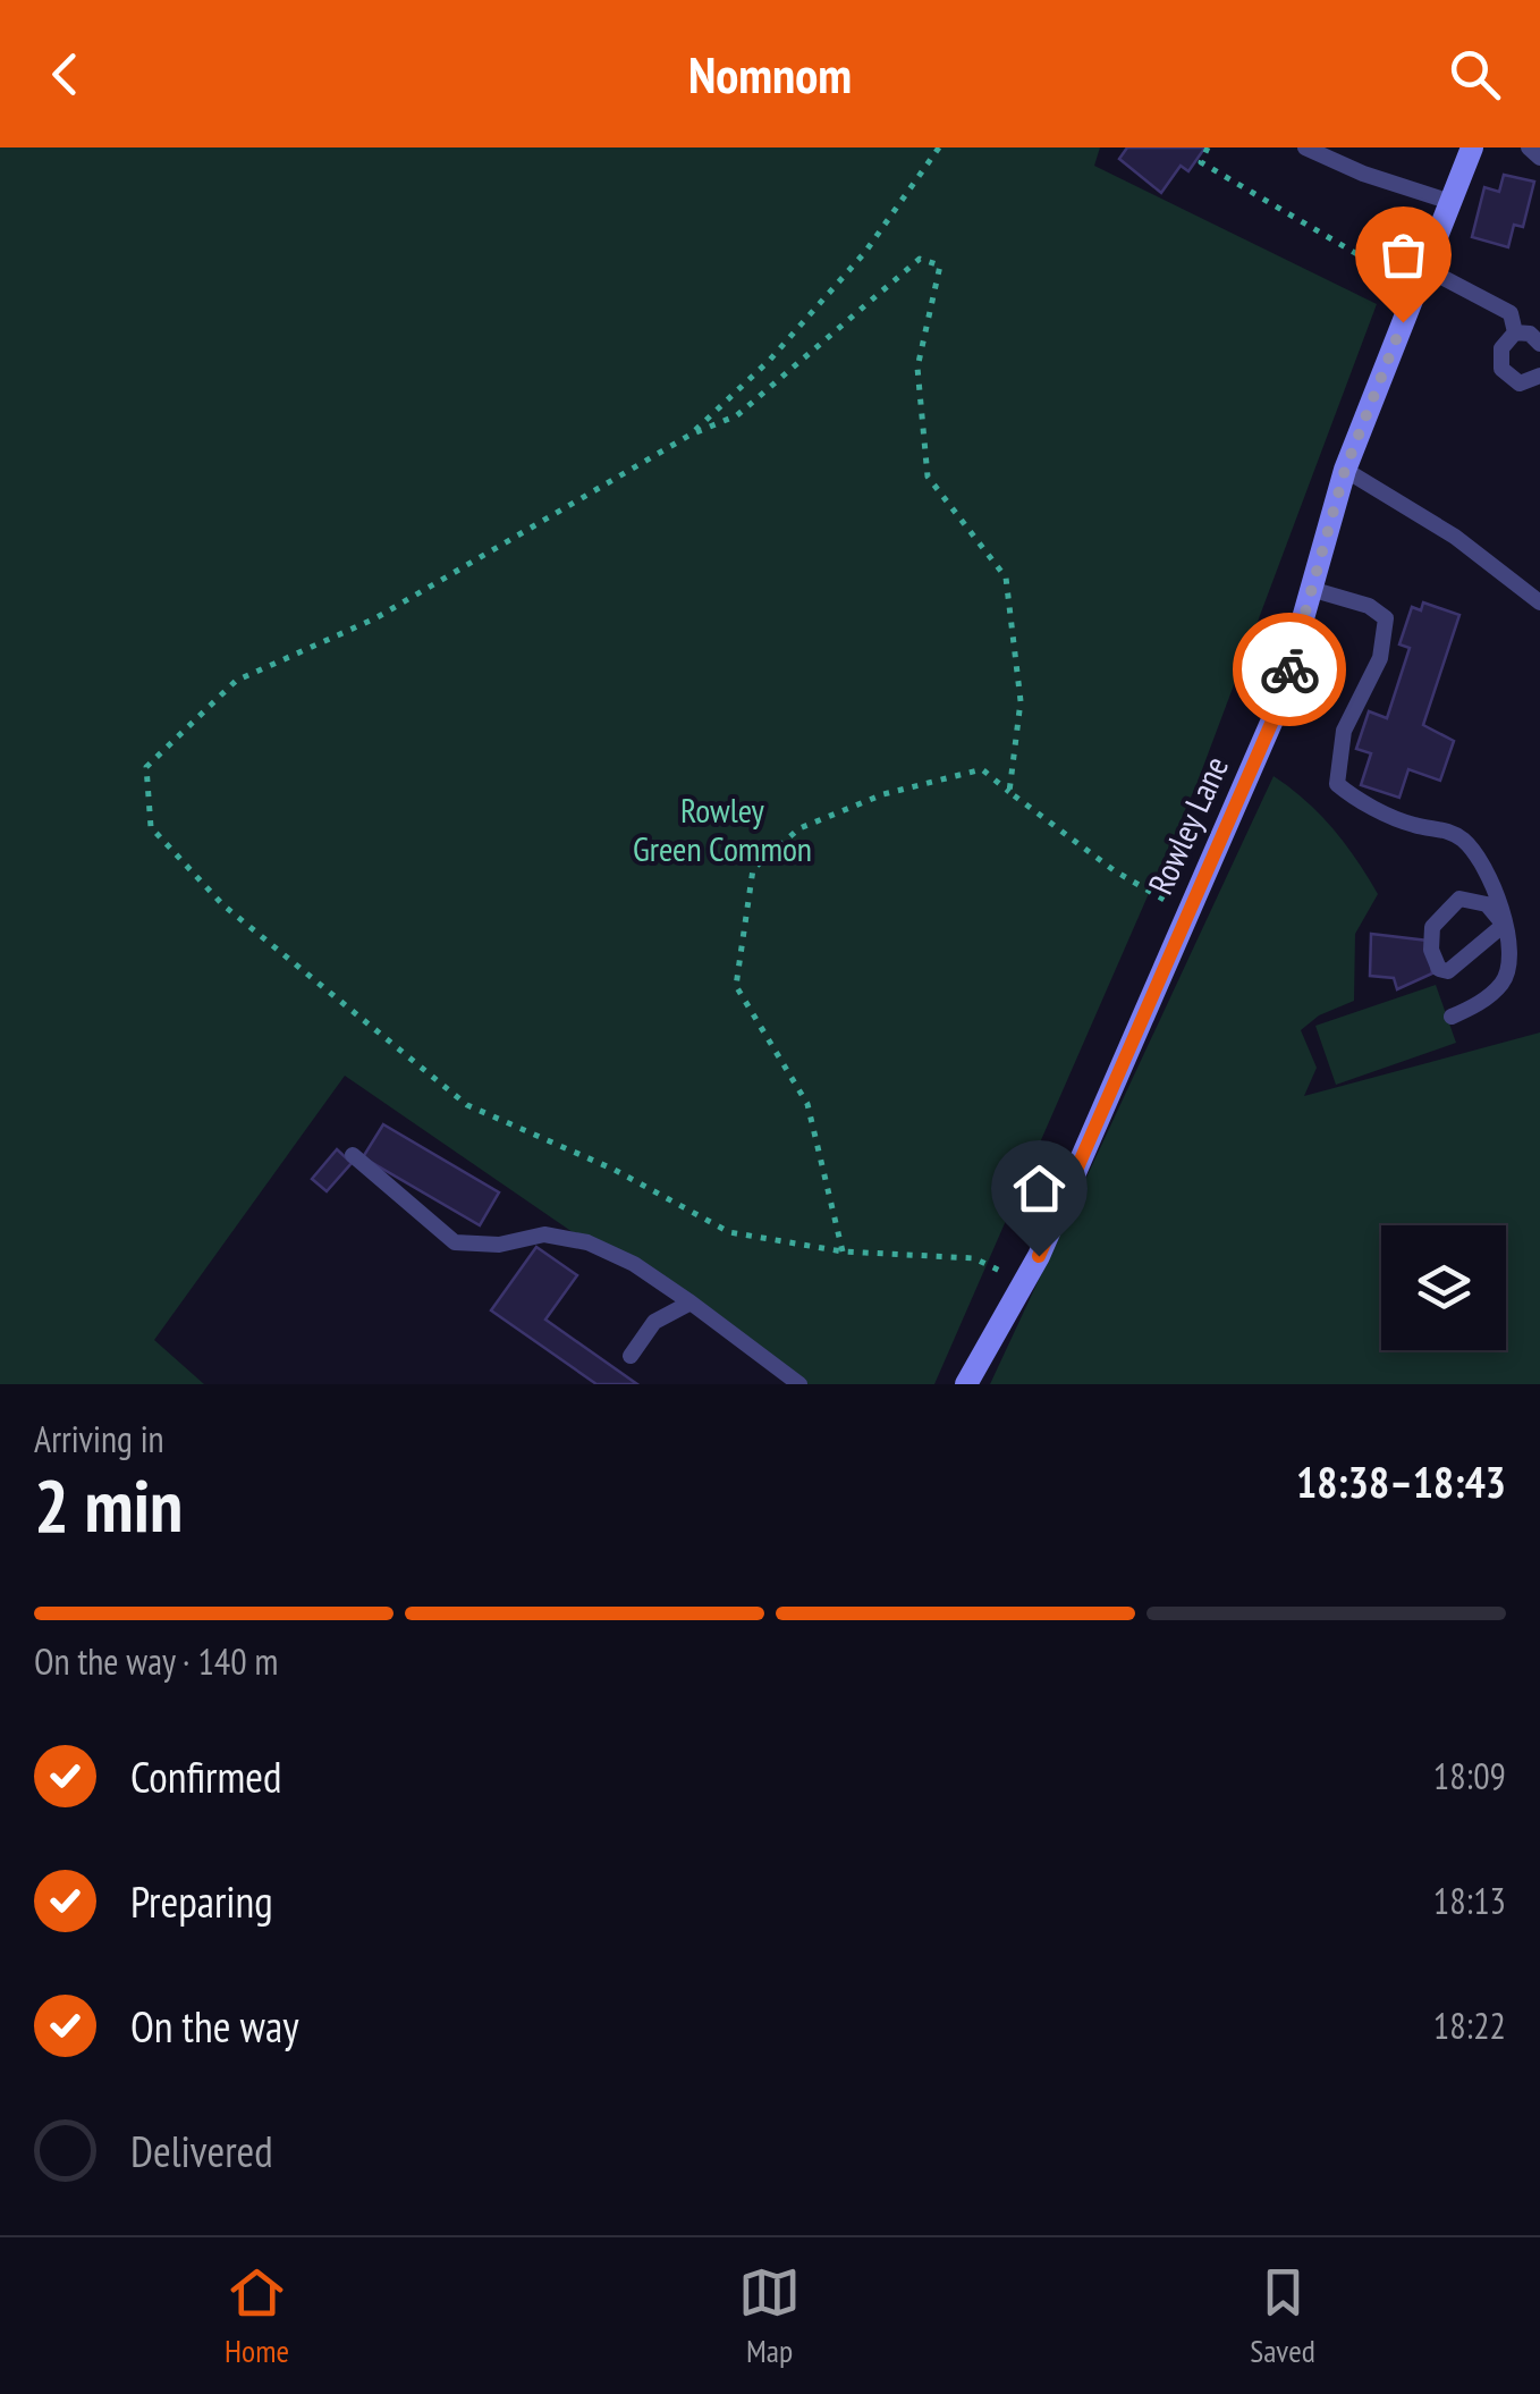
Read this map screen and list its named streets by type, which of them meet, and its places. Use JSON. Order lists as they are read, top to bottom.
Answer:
{
  "streets": {
    "street": ["Rowley Lane"]
  },
  "parks": ["Rowley Green Common"],
  "page": {
    "header": "Nomnom",
    "heading": ["2 min", "Arriving in", "18:38–18:43"],
    "bar": "On the way · 140 m",
    "list": [
      ["Confirmed", "18:09"],
      ["Preparing", "18:13"],
      ["On the way", "18:22"],
      "Delivered"
    ],
    "tabs": ["Home", "Map", "Saved"]
  }
}
